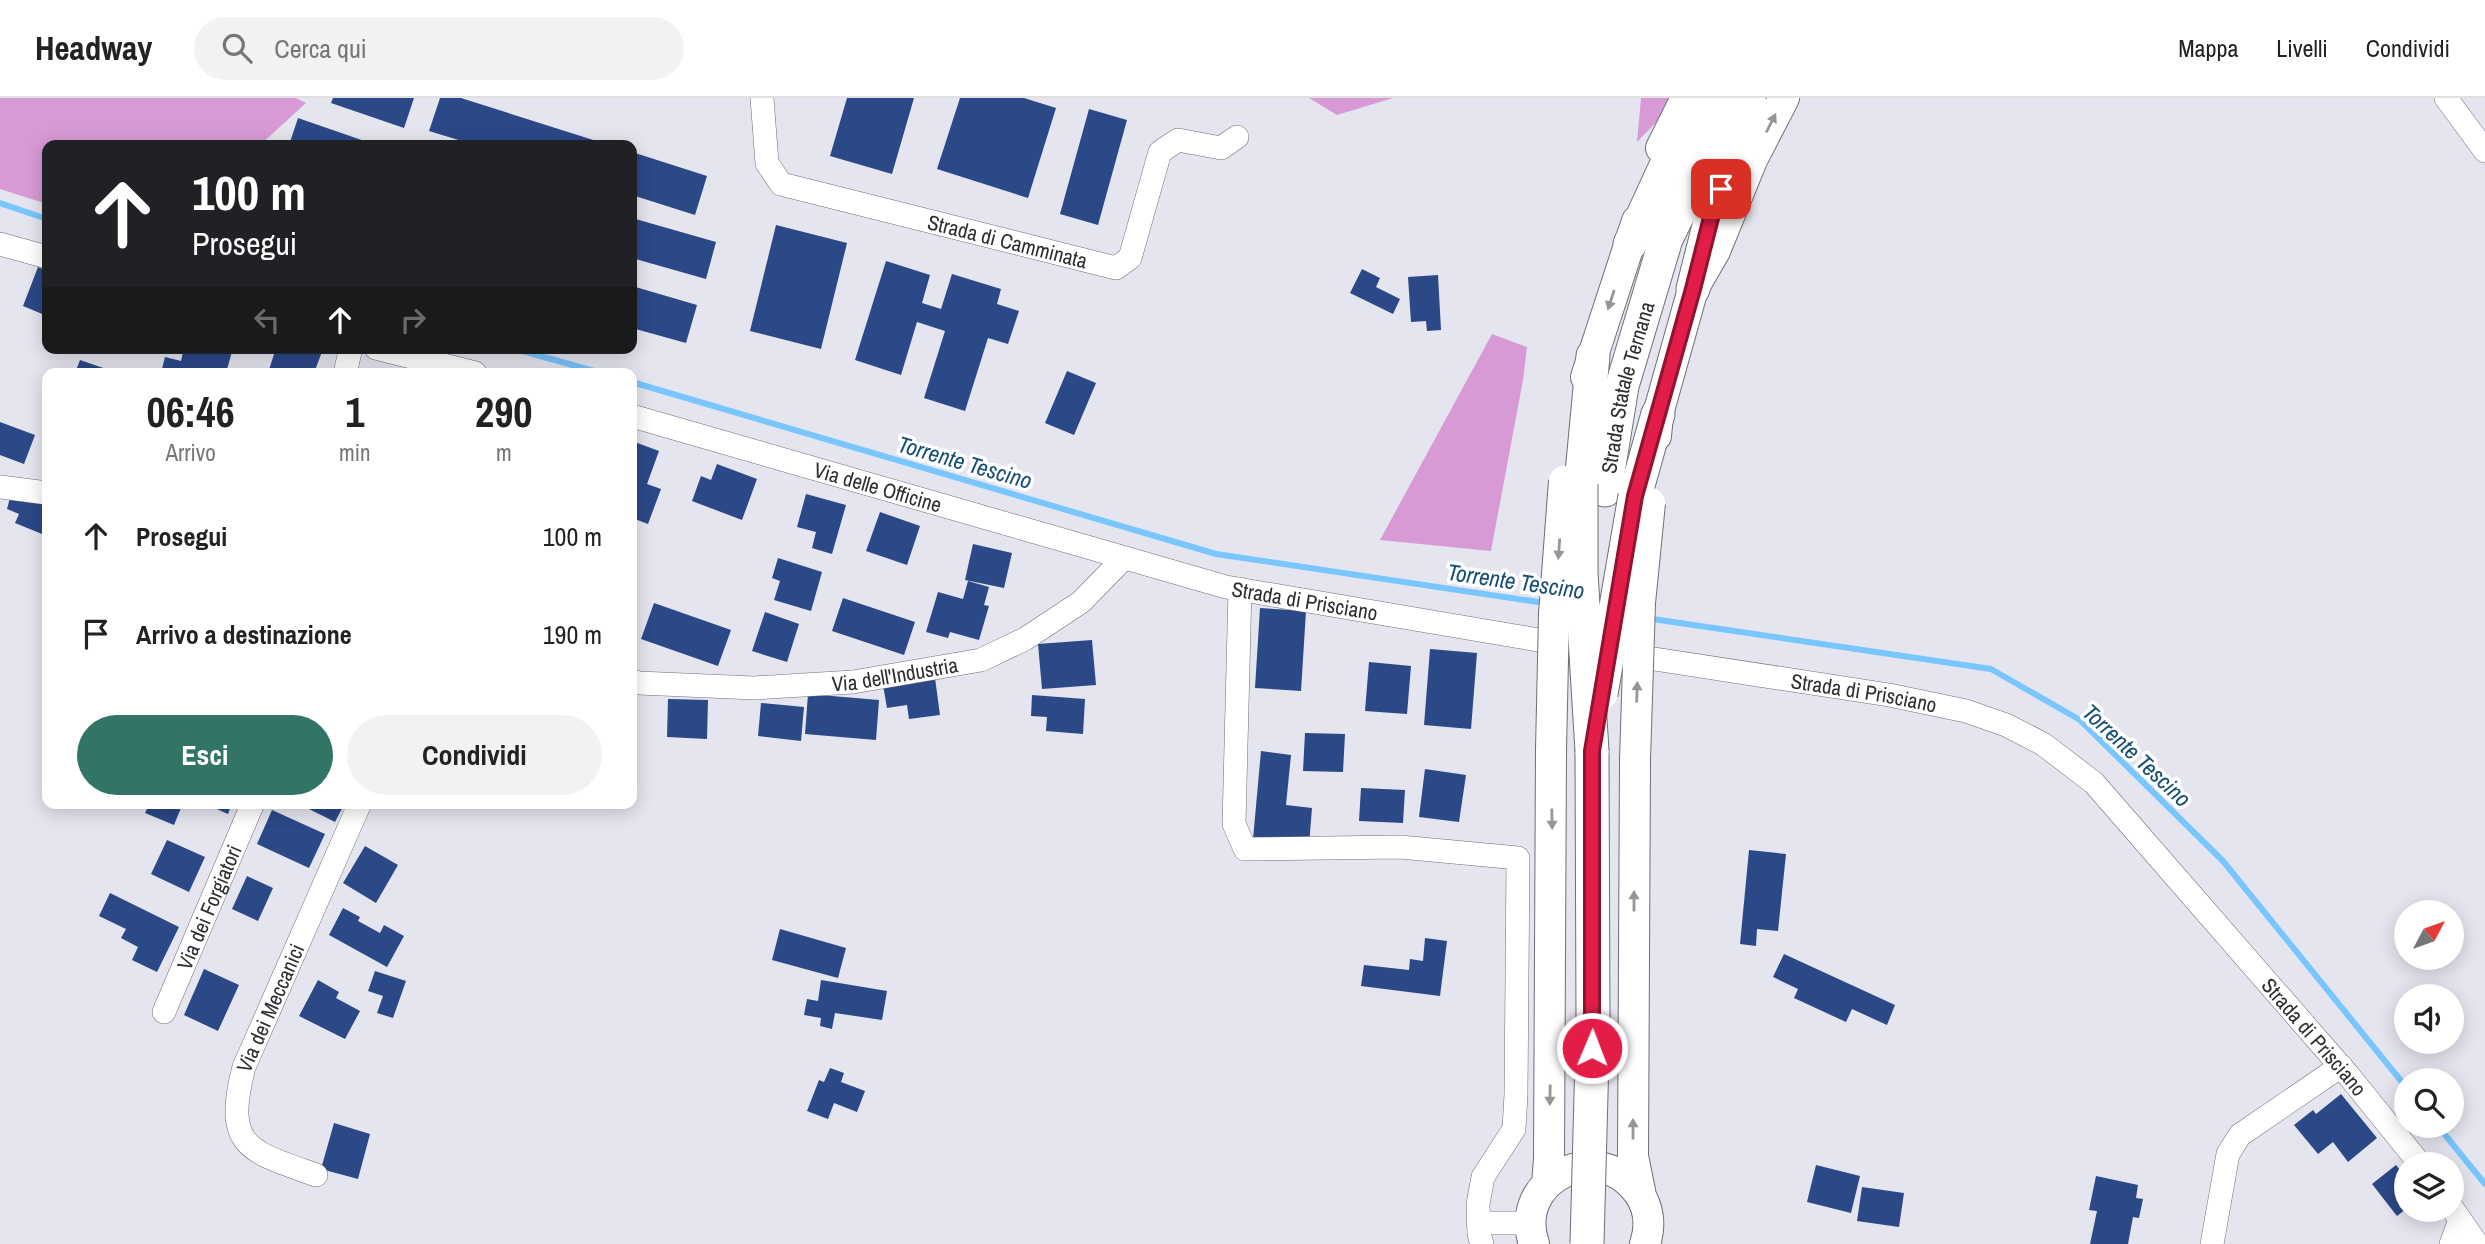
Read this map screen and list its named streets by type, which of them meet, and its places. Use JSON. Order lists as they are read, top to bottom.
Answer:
{
  "streets": {
    "highway": ["Strada Statale Ternana"],
    "street": [
      "Strada di Camminata",
      "Via delle Officine",
      "Strada di Prisciano",
      "Via dell'Industria",
      "Via dei Forgiatori",
      "Via dei Meccanici"
    ]
  },
  "crossings": [
    ["Via delle Officine", "Strada di Prisciano"],
    ["Via delle Officine", "Via dell'Industria"],
    ["Strada di Prisciano", "Via dell'Industria"]
  ],
  "water": ["Torrente Tescino"],
  "north": "top right",
  "page": {
    "header": "Headway",
    "search": "Cerca qui",
    "nav": ["Mappa", "Livelli", "Condividi"],
    "turn": ["100 m", "Prosegui"],
    "eta": [
      "06:46",
      "Arrivo",
      "1",
      "min",
      "290",
      "m"
    ],
    "list": [
      {
        "name": "Prosegui",
        "value": "100 m"
      },
      {
        "name": "Arrivo a destinazione",
        "value": "190 m"
      }
    ],
    "buttons": ["Esci", "Condividi"]
  }
}
